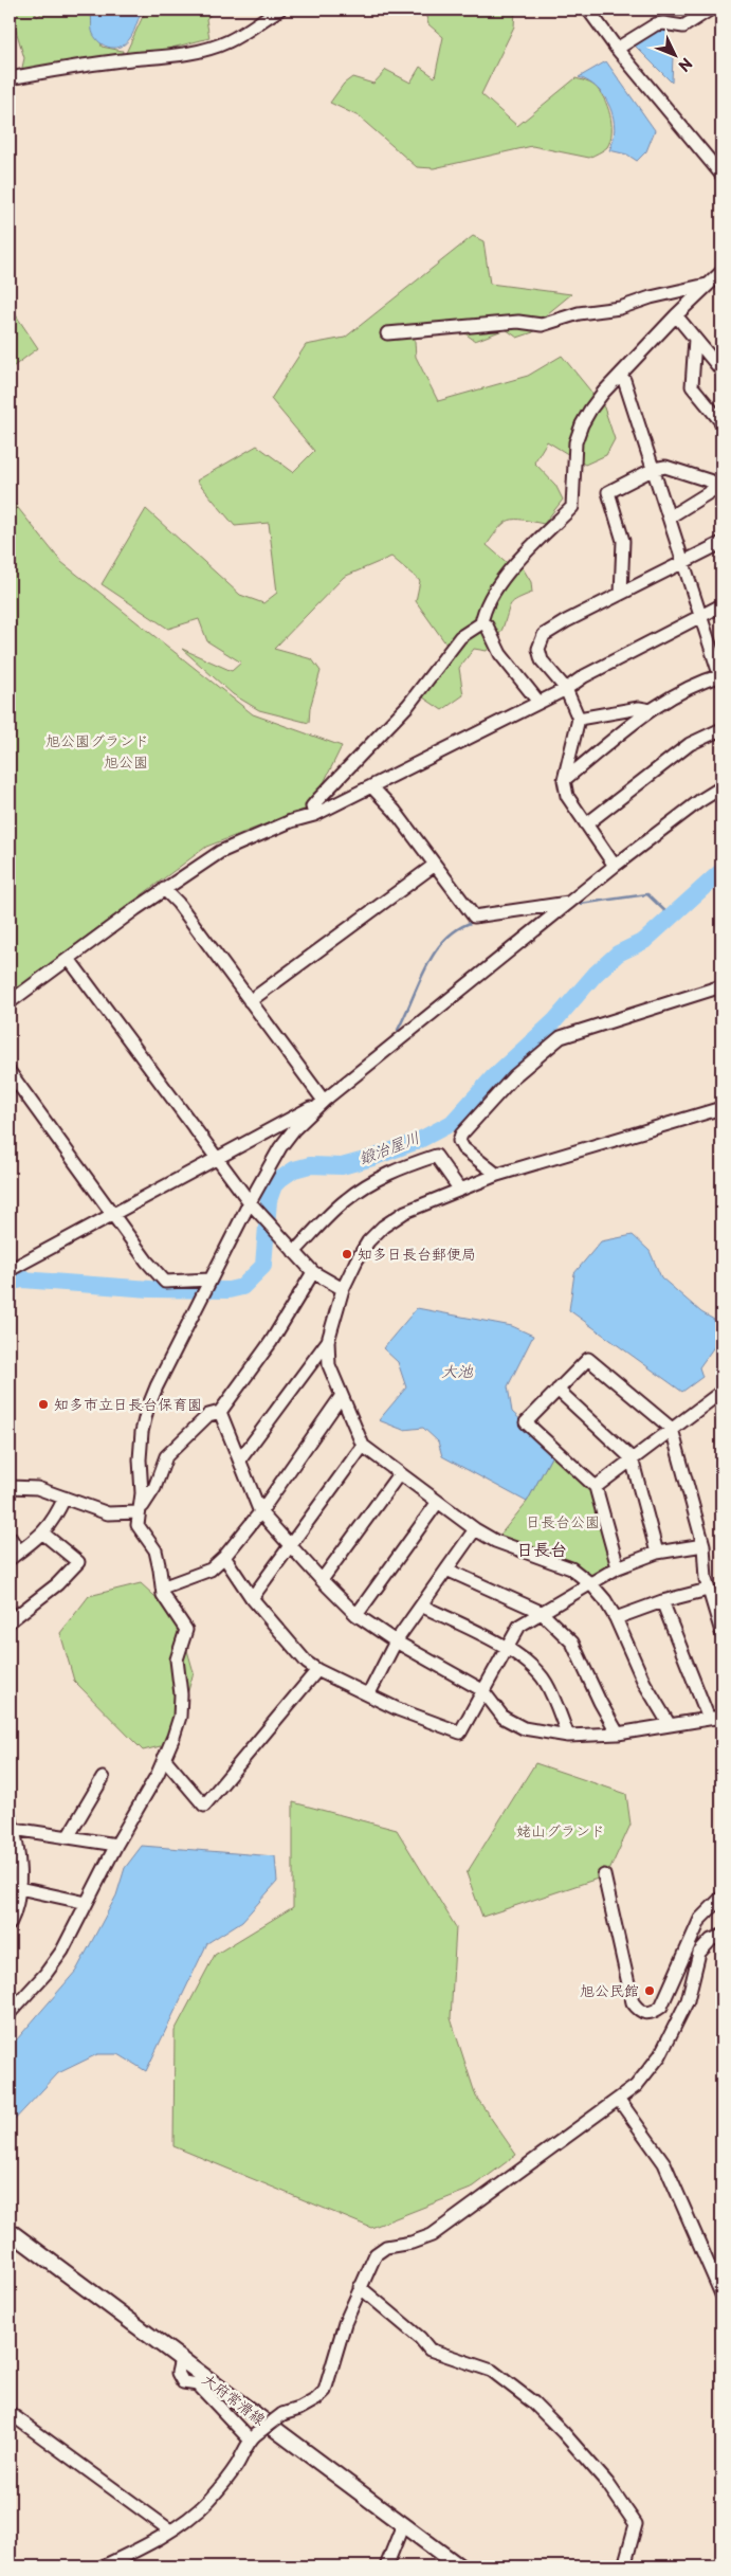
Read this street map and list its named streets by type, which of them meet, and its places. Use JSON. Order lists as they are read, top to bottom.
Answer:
{
  "streets": {
    "main road": ["大府常滑線"]
  },
  "districts": ["日長台"],
  "water": ["鍛治屋川", "大池"],
  "parks": [
    "旭公園グランド",
    "旭公園",
    "日長台公園",
    "姥山グランド"
  ],
  "places": ["知多日長台郵便局", "知多市立日長台保育園", "旭公民館"],
  "north": "bottom right"
}
